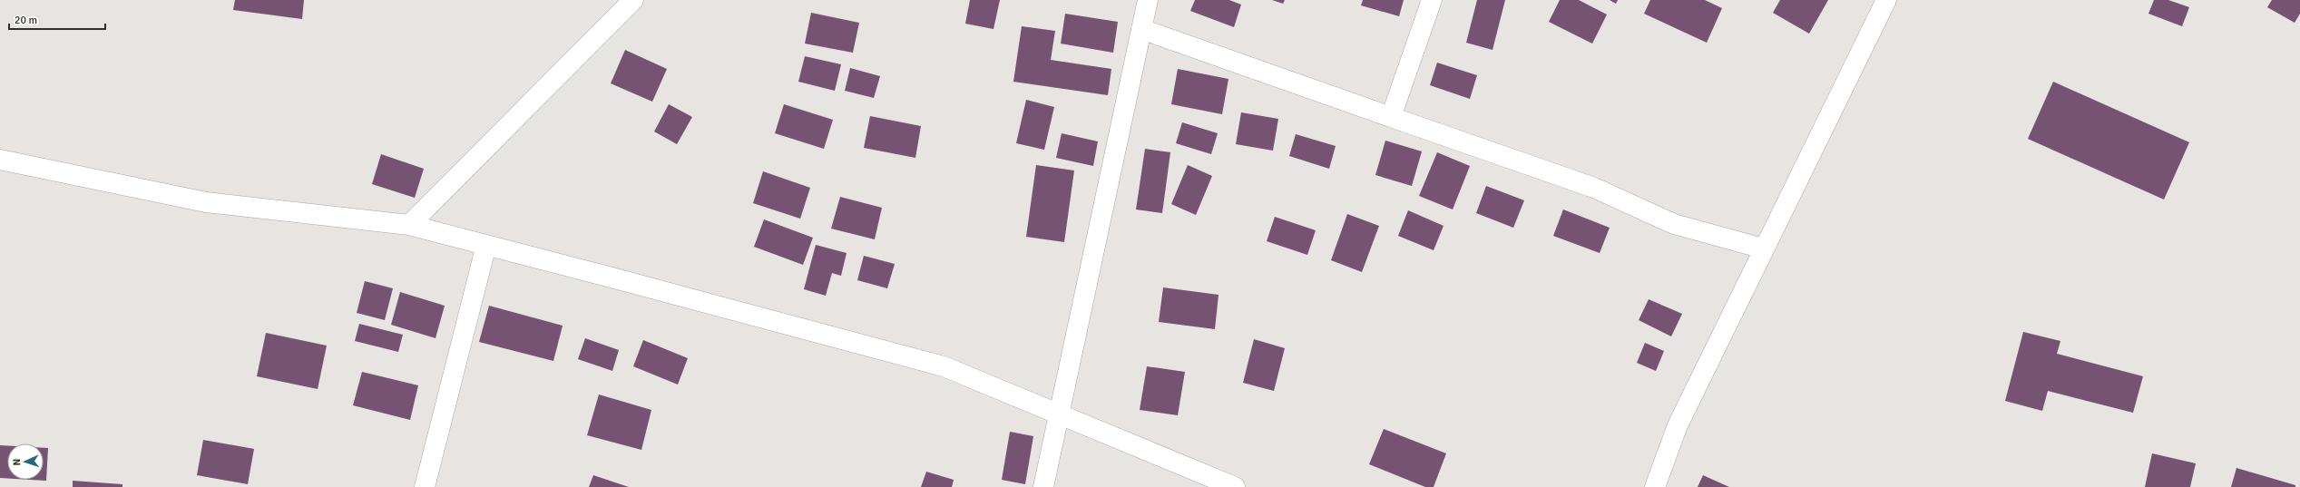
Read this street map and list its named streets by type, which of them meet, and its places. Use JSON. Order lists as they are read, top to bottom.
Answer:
{
  "scale_bar": "20 m",
  "north": "left"
}
